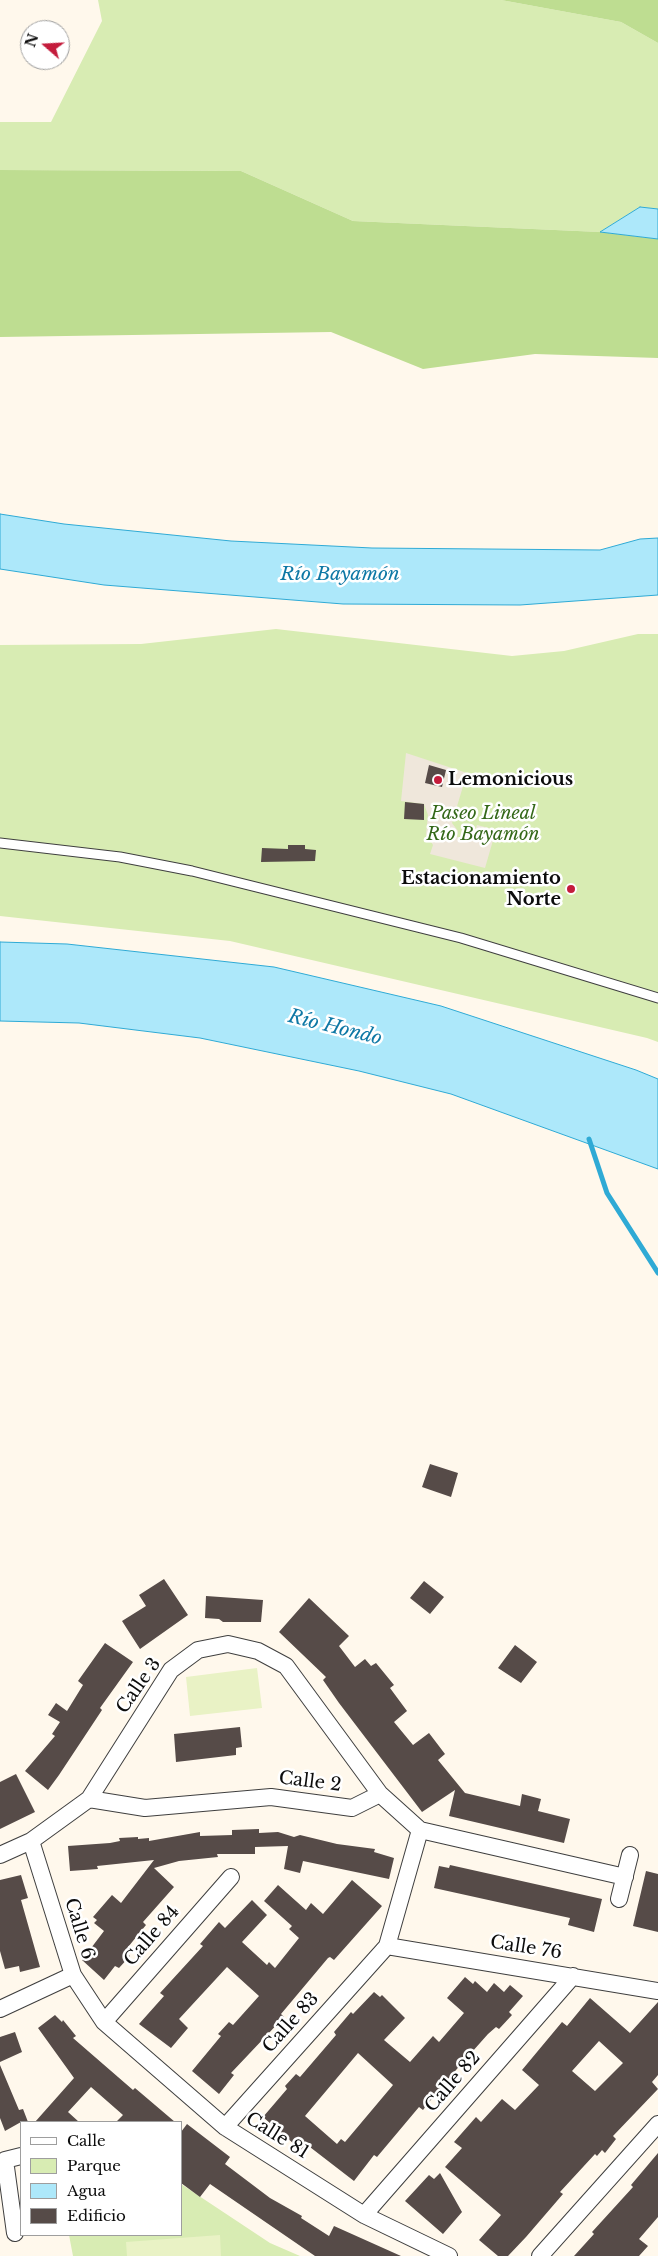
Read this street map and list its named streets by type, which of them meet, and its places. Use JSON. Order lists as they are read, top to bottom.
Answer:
{
  "streets": {
    "street": [
      "Calle 3",
      "Calle 2",
      "Calle 6",
      "Calle 84",
      "Calle 76",
      "Calle 83",
      "Calle 82",
      "Calle 81"
    ]
  },
  "crossings": [
    ["Calle 3", "Calle 2"],
    ["Calle 3", "Calle 6"],
    ["Calle 6", "Calle 84"],
    ["Calle 6", "Calle 81"],
    ["Calle 84", "Calle 81"],
    ["Calle 76", "Calle 83"],
    ["Calle 76", "Calle 82"],
    ["Calle 83", "Calle 81"],
    ["Calle 82", "Calle 81"]
  ],
  "water": ["Río Bayamón", "Río Hondo"],
  "parks": ["Paseo Lineal Río Bayamón"],
  "places": ["Lemonicious", "Estacionamiento Norte"],
  "legend": [
    "Calle",
    "Parque",
    "Agua",
    "Edificio"
  ],
  "north": "left"
}
